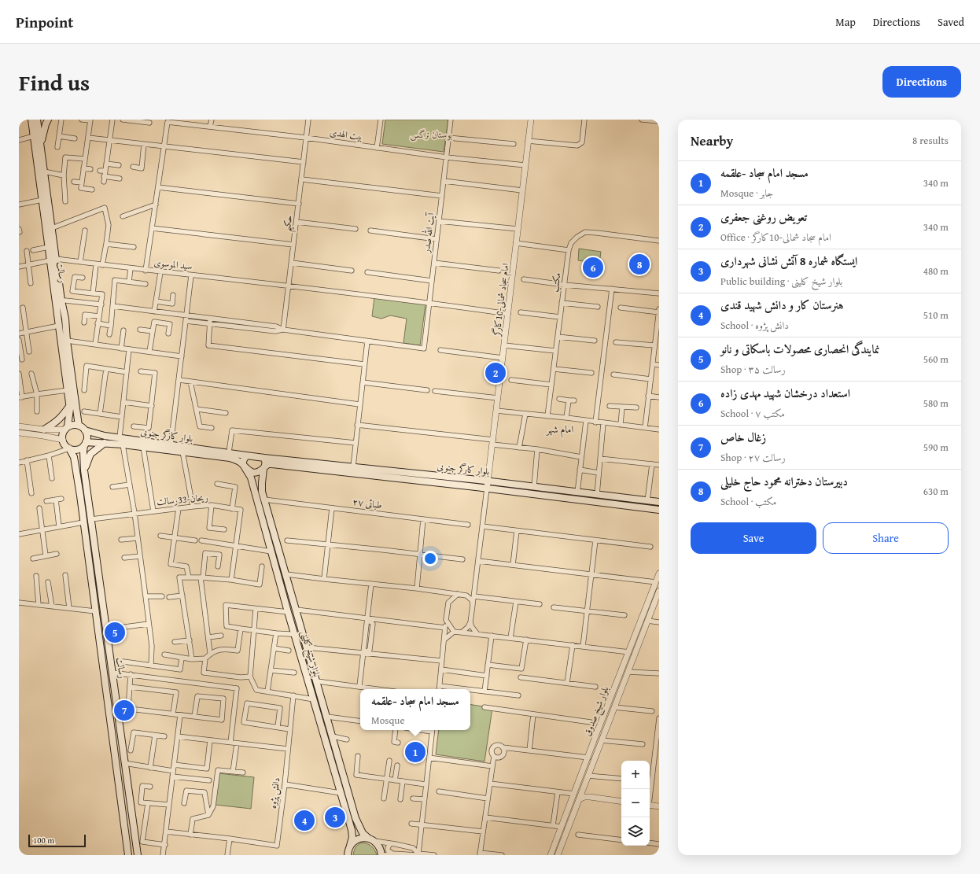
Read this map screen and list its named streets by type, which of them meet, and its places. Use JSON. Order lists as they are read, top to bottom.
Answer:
{
  "streets": {
    "main road": ["رسالت", "بلوار کارگر جنوبی", "بلوار شیخ کلینی"],
    "street": [
      "بیت الهدی",
      "حکیم",
      "آیت الله صدر",
      "سید الموسوی",
      "مکتب",
      "امام سجاد شمالی-10کارگر",
      "ریحان-33رسالت",
      "طبائی ۲۷",
      "بلوار شیخ صدوق",
      "دانش پژوه"
    ]
  },
  "crossings": [
    ["بیت الهدی", "حکیم"],
    ["بیت الهدی", "آیت الله صدر"],
    ["بیت الهدی", "امام سجاد شمالی-10کارگر"],
    ["حکیم", "سید الموسوی"],
    ["آیت الله صدر", "سید الموسوی"],
    ["سید الموسوی", "رسالت"],
    ["سید الموسوی", "امام سجاد شمالی-10کارگر"],
    ["رسالت", "بلوار کارگر جنوبی"],
    ["رسالت", "ریحان-33رسالت"],
    ["امام سجاد شمالی-10کارگر", "بلوار کارگر جنوبی"],
    ["بلوار کارگر جنوبی", "بلوار شیخ کلینی"],
    ["طبائی ۲۷", "بلوار شیخ کلینی"]
  ],
  "districts": ["امام شهر"],
  "parks": ["بوستان نرگس"],
  "scale_bar": "100 m",
  "page": {
    "header": "Pinpoint",
    "nav": ["Map", "Directions", "Saved"],
    "title": "Find us",
    "buttons": [
      "Directions",
      ["Save", "Share"]
    ],
    "heading": ["Nearby", "8 results"],
    "list": [
      {
        "mark": "1",
        "name": "مسجد امام سجاد -علقمه",
        "note": "Mosque · جابر",
        "value": "340 m"
      },
      {
        "mark": "2",
        "name": "تعویض روغنی جعفری",
        "note": "Office · امام سجاد شمالی-10کارگر",
        "value": "340 m"
      },
      {
        "mark": "3",
        "name": "ایستگاه شماره 8 آتش نشانی شهرداری",
        "note": "Public building · بلوار شیخ کلینی",
        "value": "480 m"
      },
      {
        "mark": "4",
        "name": "هنرستان کار و دانش شهید قندی",
        "note": "School · دانش پژوه",
        "value": "510 m"
      },
      {
        "mark": "5",
        "name": "نمایندگی انحصاری محصولات باسکاتی و نانو",
        "note": "Shop · رسالت ۳۵",
        "value": "560 m"
      },
      {
        "mark": "6",
        "name": "استعداد درخشان شهید مهدی زاده",
        "note": "School · مکتب ۷",
        "value": "580 m"
      },
      {
        "mark": "7",
        "name": "زغال خاص",
        "note": "Shop · رسالت ۲۷",
        "value": "590 m"
      },
      {
        "mark": "8",
        "name": "دبيرستان دخترانه محمود حاج خلیلی",
        "note": "School · مکتب",
        "value": "630 m"
      }
    ],
    "pins": [
      "8",
      "6",
      "2",
      "5",
      "7",
      "1",
      "3",
      "4"
    ],
    "popup": ["مسجد امام سجاد -علقمه", "Mosque"],
    "map_buttons": ["+", "−"],
    "scale": "100 m"
  }
}
